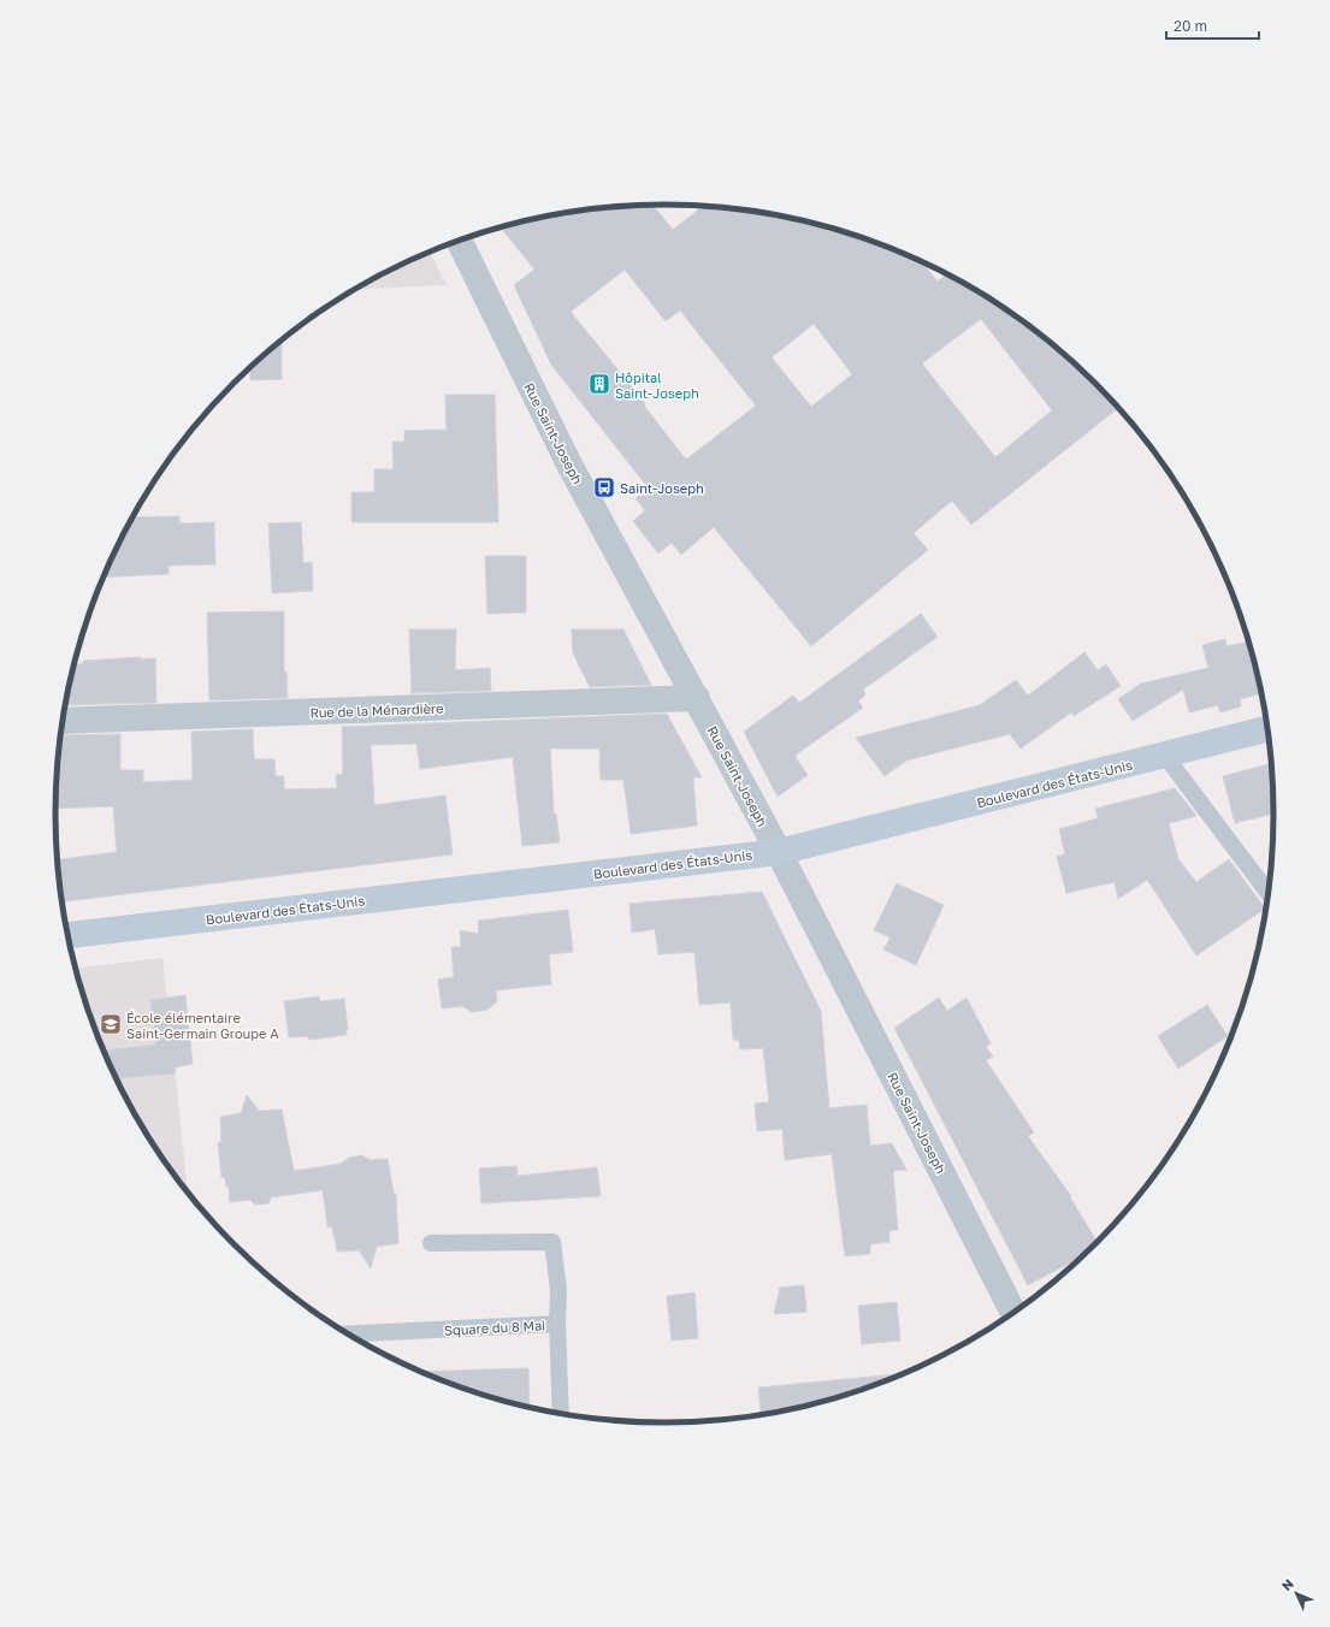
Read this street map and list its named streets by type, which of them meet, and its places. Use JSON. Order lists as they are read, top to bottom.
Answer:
{
  "streets": {
    "street": ["Rue Saint-Joseph", "Rue de la Ménardière", "Boulevard des États-Unis"],
    "lane": ["Square du 8 Mai"]
  },
  "crossings": [
    ["Rue Saint-Joseph", "Rue de la Ménardière"],
    ["Rue Saint-Joseph", "Boulevard des États-Unis"]
  ],
  "places": {
    "building": ["Hôpital Saint-Joseph"],
    "bus stop": ["Saint-Joseph"],
    "school or university": ["École élémentaire Saint-Germain Groupe A"]
  },
  "scale_bar": "20 m",
  "north": "top left"
}
